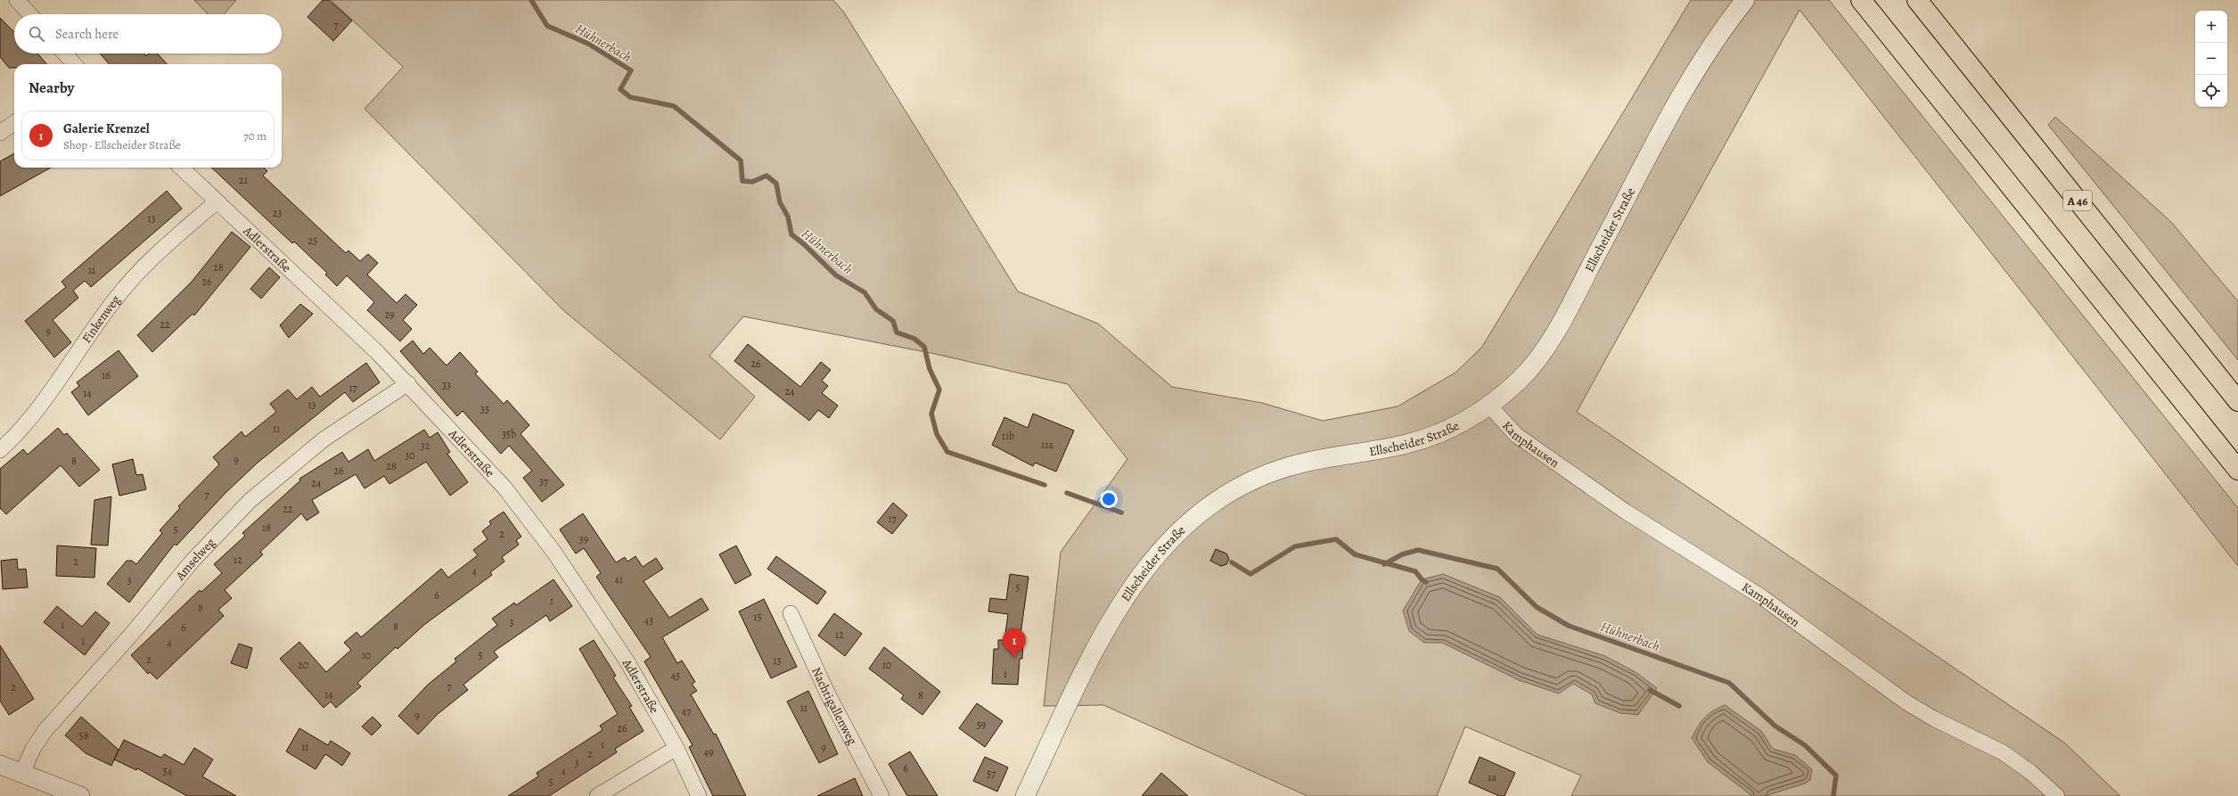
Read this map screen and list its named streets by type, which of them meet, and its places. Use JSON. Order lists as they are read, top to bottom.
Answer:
{
  "streets": {
    "highway": ["A 46"],
    "street": [
      "Ellscheider Straße",
      "Adlerstraße",
      "Finkenweg",
      "Kamphausen",
      "Amselweg",
      "Nachtigallenweg"
    ]
  },
  "crossings": [
    ["Ellscheider Straße", "Kamphausen"],
    ["Adlerstraße", "Finkenweg"],
    ["Adlerstraße", "Amselweg"]
  ],
  "water": ["Hühnerbach"],
  "house_numbers": [
    "7",
    "21",
    "23",
    "13",
    "25",
    "28",
    "11",
    "26",
    "29",
    "22",
    "9",
    "26",
    "16",
    "33",
    "17",
    "24",
    "14",
    "13",
    "35",
    "11",
    "35b",
    "11b",
    "11a",
    "32",
    "30",
    "9",
    "8",
    "28",
    "26",
    "37",
    "24",
    "7",
    "22",
    "17",
    "18",
    "5",
    "2",
    "39",
    "12",
    "2",
    "4",
    "41",
    "3",
    "5",
    "6",
    "1",
    "8",
    "15",
    "43",
    "3",
    "1",
    "8",
    "6",
    "12",
    "1",
    "4",
    "10",
    "5",
    "2",
    "13",
    "20",
    "10",
    "1",
    "45",
    "7",
    "2",
    "14",
    "8",
    "11",
    "47",
    "9",
    "59",
    "26",
    "58",
    "1",
    "11",
    "9",
    "49",
    "2",
    "3",
    "6",
    "54",
    "4",
    "57",
    "1a",
    "5"
  ],
  "page": {
    "map_buttons": ["+", "−"],
    "search": "Search here",
    "heading": "Nearby",
    "list": [
      {
        "mark": "1",
        "name": "Galerie Krenzel",
        "note": "Shop · Ellscheider Straße",
        "value": "70 m"
      }
    ],
    "pins": "1"
  }
}
